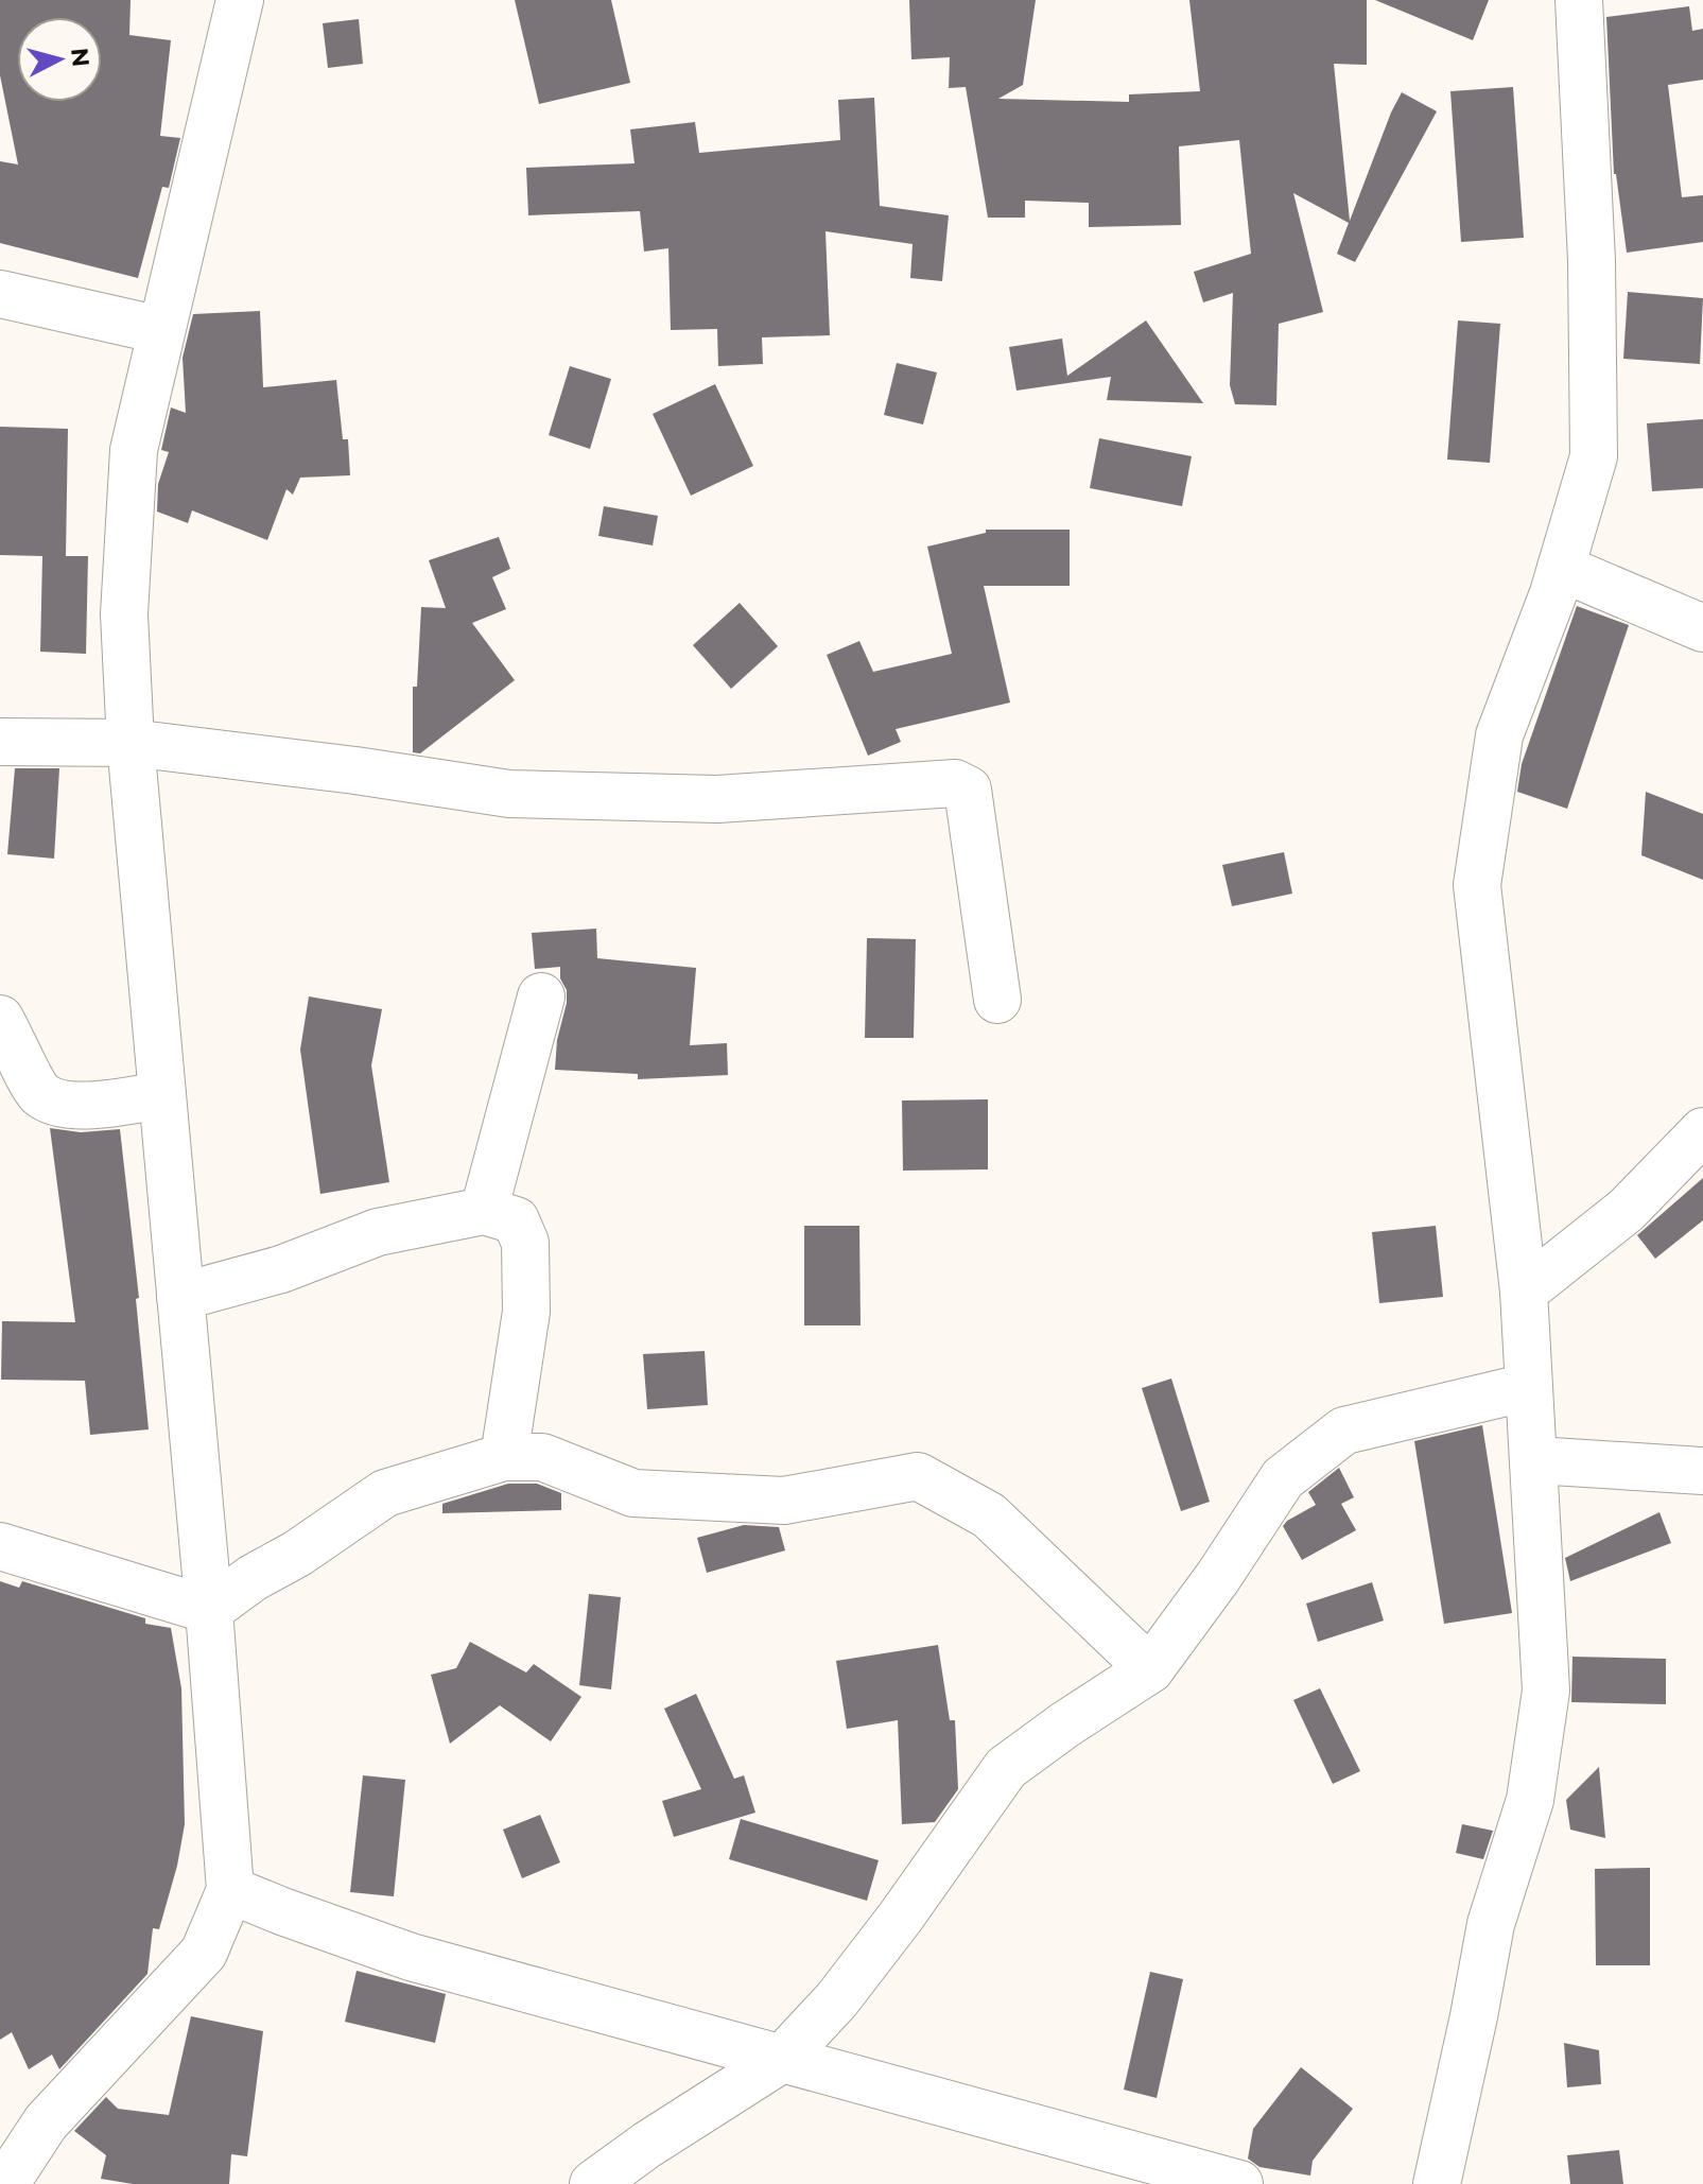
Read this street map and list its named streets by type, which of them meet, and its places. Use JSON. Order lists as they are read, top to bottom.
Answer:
{
  "north": "right"
}
